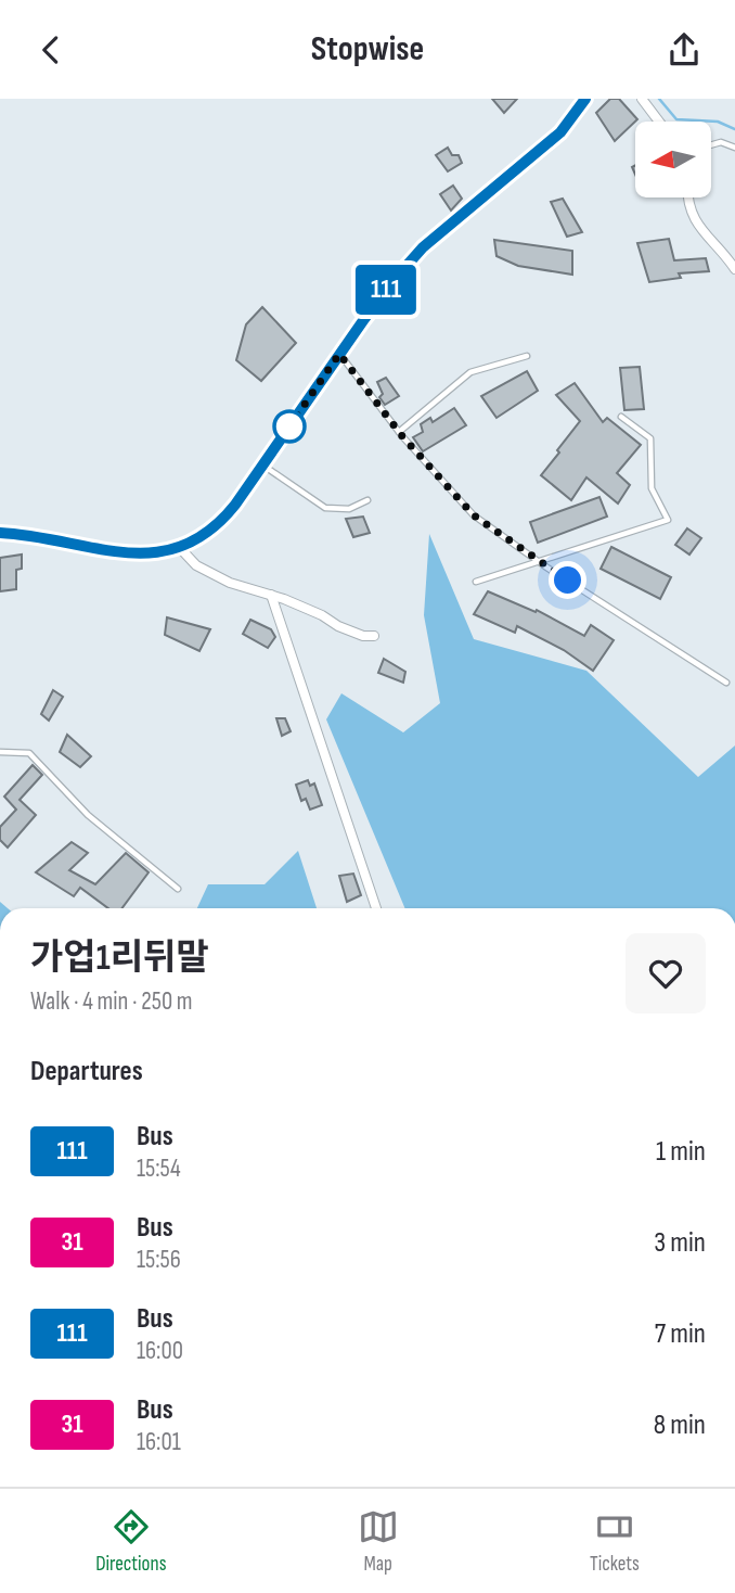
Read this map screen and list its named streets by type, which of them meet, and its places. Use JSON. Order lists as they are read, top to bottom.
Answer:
{
  "lines": ["bus line 111"],
  "north": "left",
  "page": {
    "header": "Stopwise",
    "on_map": "111",
    "heading": [
      ["가업1리뒤말", "Walk · 4 min · 250 m"],
      "Departures"
    ],
    "list": [
      {
        "mark": "111",
        "name": "Bus",
        "note": "15:54",
        "value": "1 min"
      },
      {
        "mark": "31",
        "name": "Bus",
        "note": "15:56",
        "value": "3 min"
      },
      {
        "mark": "111",
        "name": "Bus",
        "note": "16:00",
        "value": "7 min"
      },
      {
        "mark": "31",
        "name": "Bus",
        "note": "16:01",
        "value": "8 min"
      }
    ],
    "tabs": ["Directions", "Map", "Tickets"]
  }
}
